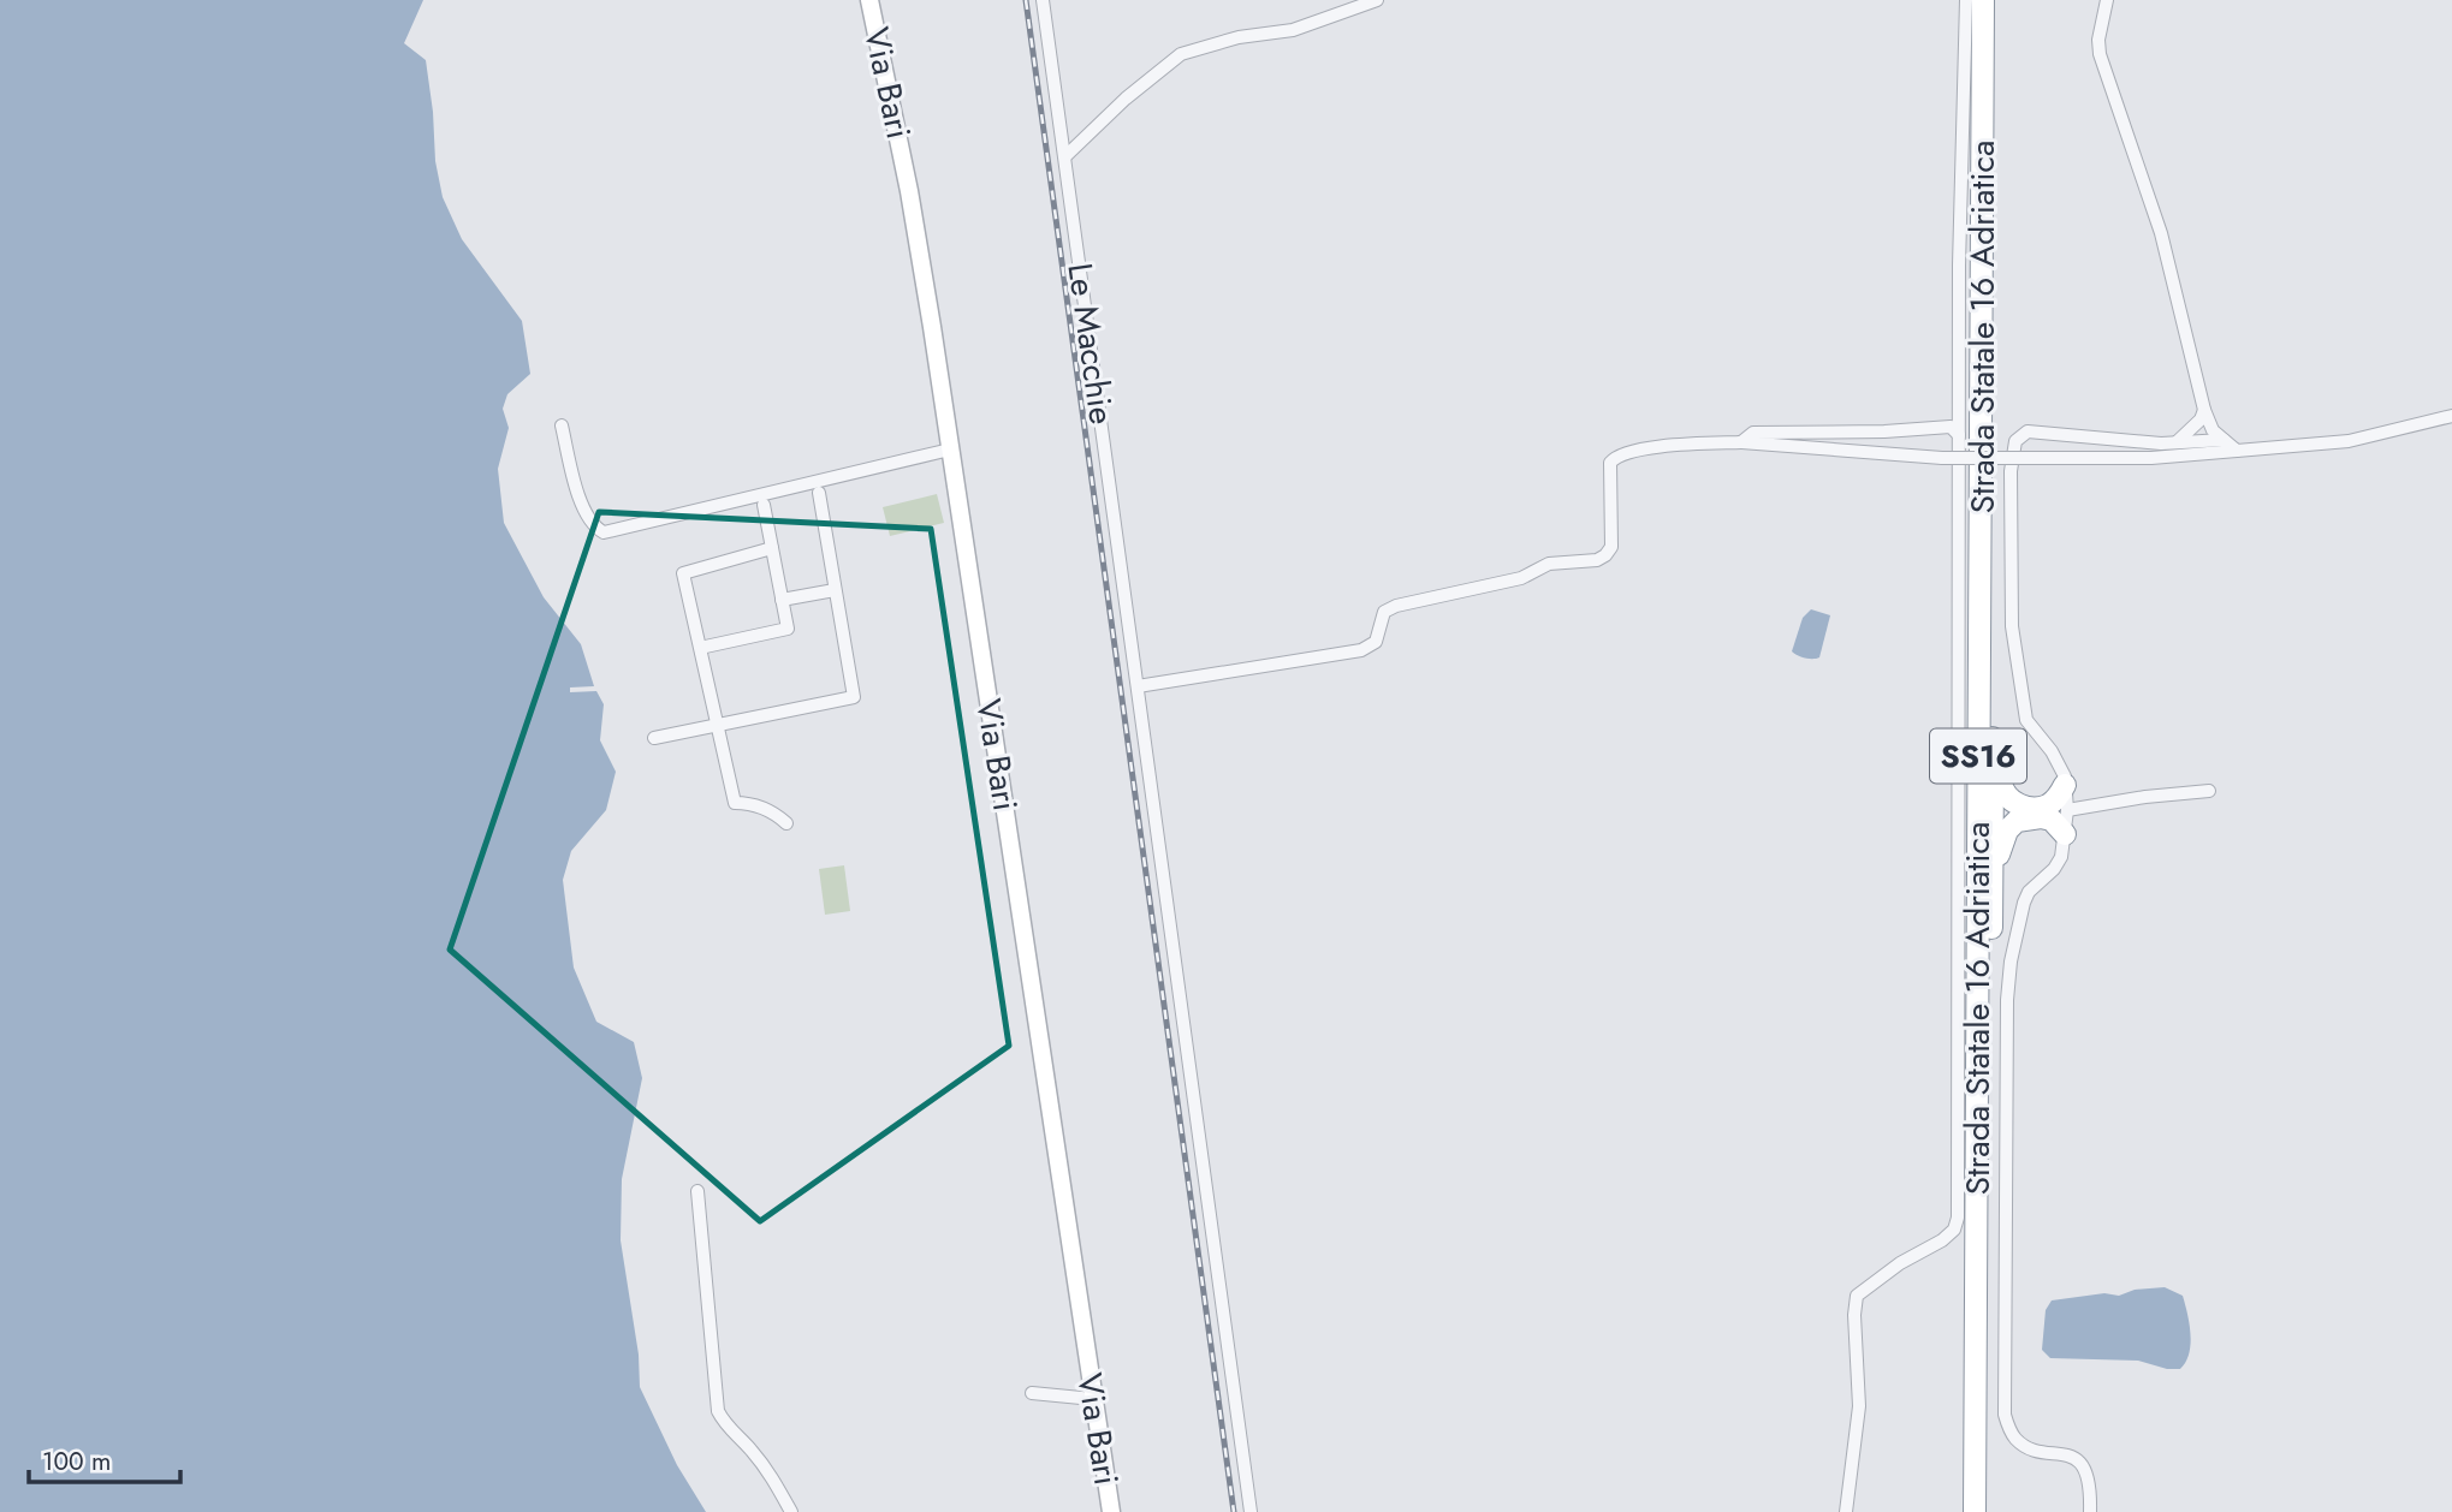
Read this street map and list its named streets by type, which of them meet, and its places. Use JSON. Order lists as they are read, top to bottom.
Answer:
{
  "streets": {
    "highway": ["Strada Statale 16 Adriatica", "SS16"],
    "main road": ["Via Bari"],
    "street": ["Le Macchie"]
  },
  "scale_bar": "100 m"
}
